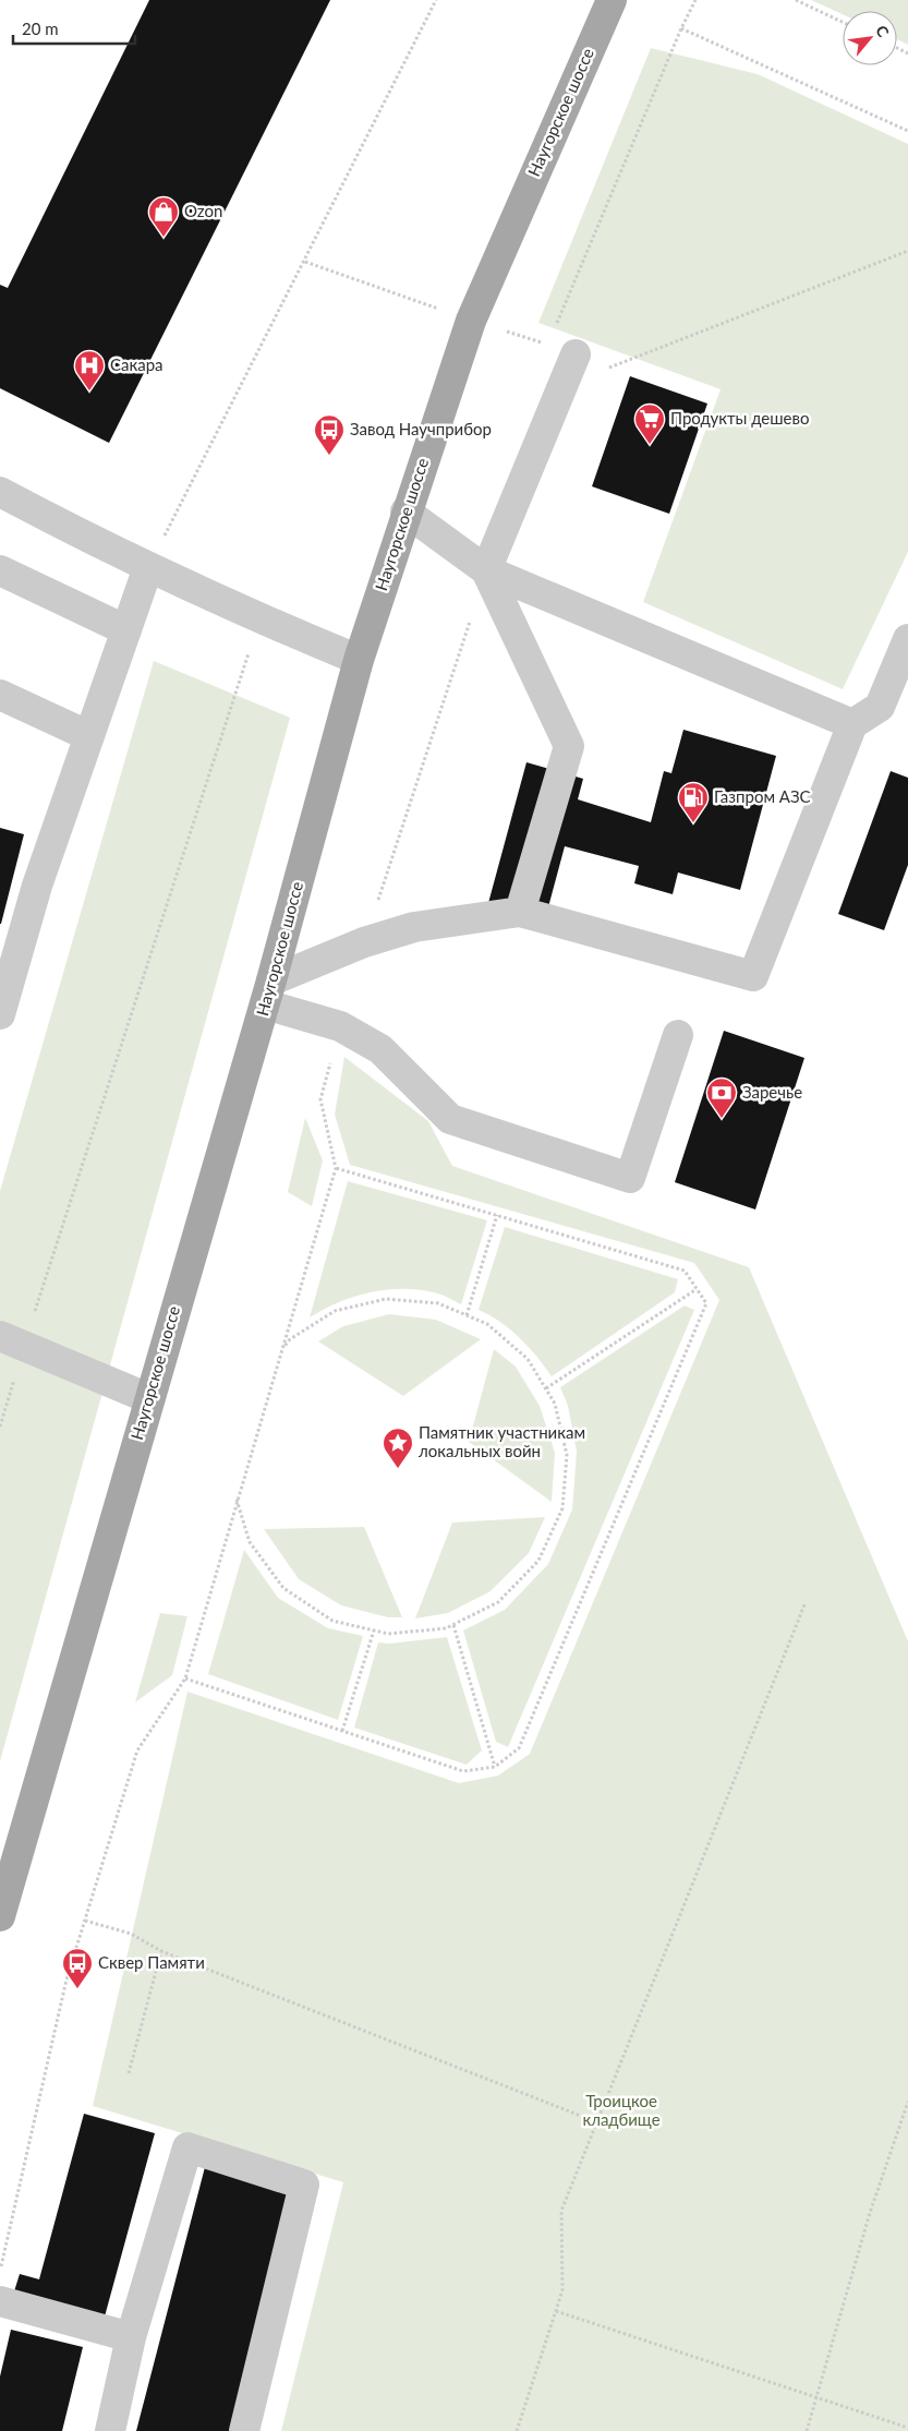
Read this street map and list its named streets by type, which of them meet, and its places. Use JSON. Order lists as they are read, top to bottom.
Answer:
{
  "streets": {
    "main road": ["Наугорское шоссе"]
  },
  "parks": ["Троицкое кладбище"],
  "places": {
    "shop": ["Ozon"],
    "hospital": ["Сакара"],
    "supermarket": ["Продукты дешево"],
    "bus stop": ["Завод Научприбор", "Сквер Памяти"],
    "fuel station": ["Газпром АЗС"],
    "bank": ["Заречье"],
    "place": ["Памятник участникам локальных войн"]
  },
  "scale_bar": "20 m",
  "north": "top right"
}
